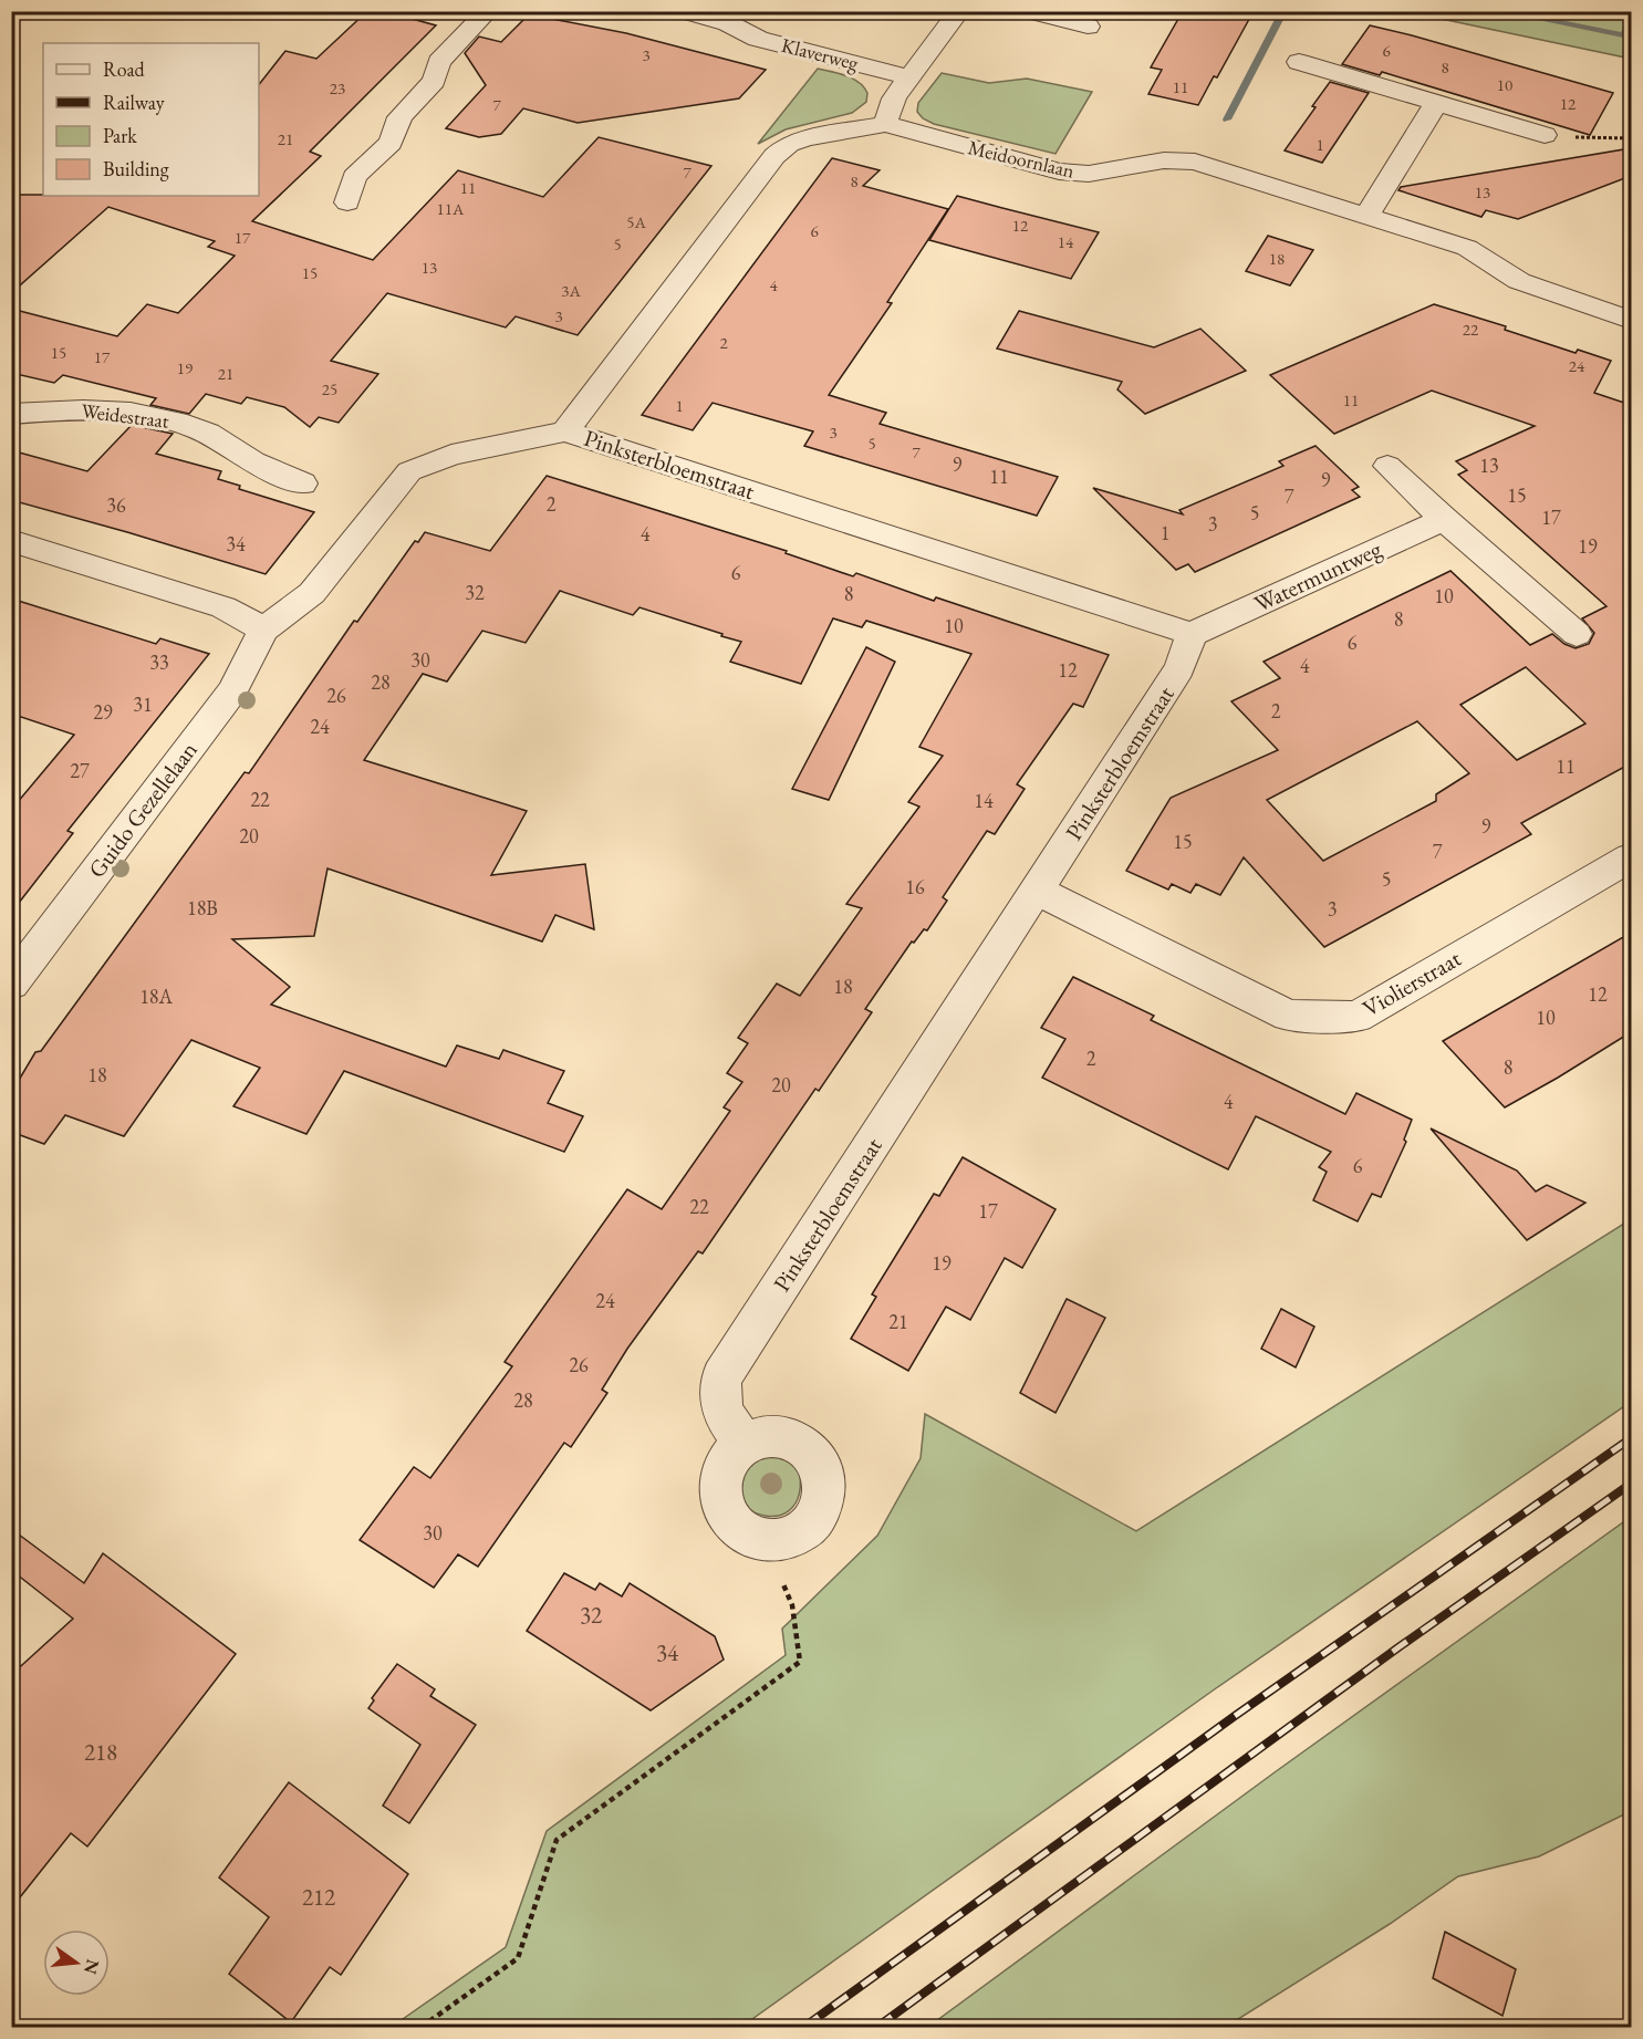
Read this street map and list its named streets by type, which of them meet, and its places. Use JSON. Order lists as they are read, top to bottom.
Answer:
{
  "streets": {
    "street": [
      "Klaverweg",
      "Meidoornlaan",
      "Weidestraat",
      "Pinksterbloemstraat",
      "Watermuntweg",
      "Guido Gezellelaan",
      "Violierstraat"
    ]
  },
  "crossings": [
    ["Meidoornlaan", "Pinksterbloemstraat"],
    ["Meidoornlaan", "Guido Gezellelaan"],
    ["Pinksterbloemstraat", "Watermuntweg"],
    ["Pinksterbloemstraat", "Guido Gezellelaan"],
    ["Pinksterbloemstraat", "Violierstraat"]
  ],
  "house_numbers": [
    "6",
    "3",
    "8",
    "10",
    "11",
    "23",
    "12",
    "7",
    "21",
    "1",
    "7",
    "8",
    "11",
    "13",
    "11A",
    "5A",
    "12",
    "6",
    "17",
    "14",
    "5",
    "18",
    "13",
    "15",
    "4",
    "3A",
    "3",
    "22",
    "2",
    "15",
    "17",
    "24",
    "19",
    "21",
    "25",
    "11",
    "1",
    "3",
    "5",
    "7",
    "9",
    "13",
    "11",
    "9",
    "15",
    "7",
    "2",
    "36",
    "5",
    "17",
    "3",
    "1",
    "4",
    "34",
    "19",
    "6",
    "32",
    "8",
    "10",
    "8",
    "10",
    "6",
    "30",
    "33",
    "4",
    "12",
    "28",
    "26",
    "31",
    "2",
    "29",
    "24",
    "11",
    "27",
    "22",
    "14",
    "9",
    "20",
    "15",
    "7",
    "5",
    "16",
    "18B",
    "3",
    "18",
    "12",
    "18A",
    "10",
    "2",
    "8",
    "18",
    "20",
    "4",
    "6",
    "22",
    "17",
    "19",
    "24",
    "21",
    "26",
    "28",
    "30",
    "32",
    "34",
    "218",
    "212"
  ],
  "legend": [
    "Road",
    "Railway",
    "Park",
    "Building"
  ],
  "north": "right"
}
